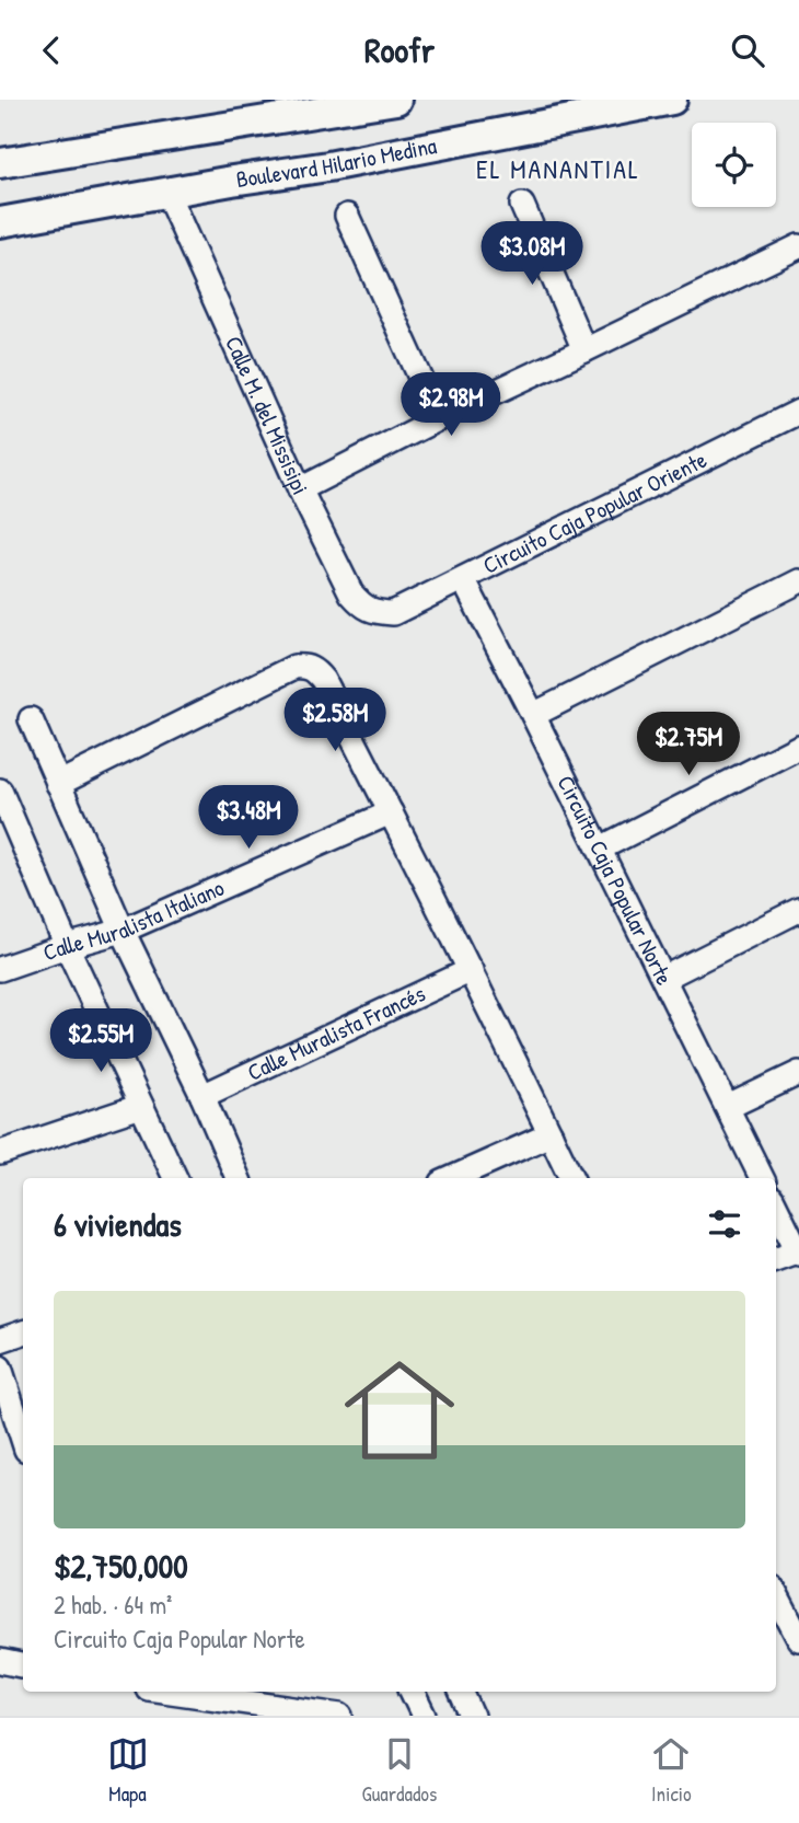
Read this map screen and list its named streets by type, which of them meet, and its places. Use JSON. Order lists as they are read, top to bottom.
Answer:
{
  "streets": {
    "street": [
      "Boulevard Hilario Medina",
      "Calle M. del Missisipi",
      "Circuito Caja Popular Oriente",
      "Circuito Caja Popular Norte",
      "Calle Muralista Italiano",
      "Calle Muralista Francés"
    ]
  },
  "crossings": [
    ["Boulevard Hilario Medina", "Calle M. del Missisipi"],
    ["Calle M. del Missisipi", "Circuito Caja Popular Oriente"],
    ["Circuito Caja Popular Oriente", "Circuito Caja Popular Norte"]
  ],
  "districts": ["EL MANANTIAL"],
  "page": {
    "header": "Roofr",
    "price": [
      "$3.08M",
      "$2.98M",
      "$2.58M",
      "$2.75M",
      "$3.48M",
      "$2.55M"
    ],
    "heading": "6 viviendas",
    "list": [
      {
        "name": "$2,750,000",
        "note": "2 hab. · 64 m² · Circuito Caja Popular Norte"
      }
    ],
    "tabs": ["Mapa", "Guardados", "Inicio"]
  }
}
